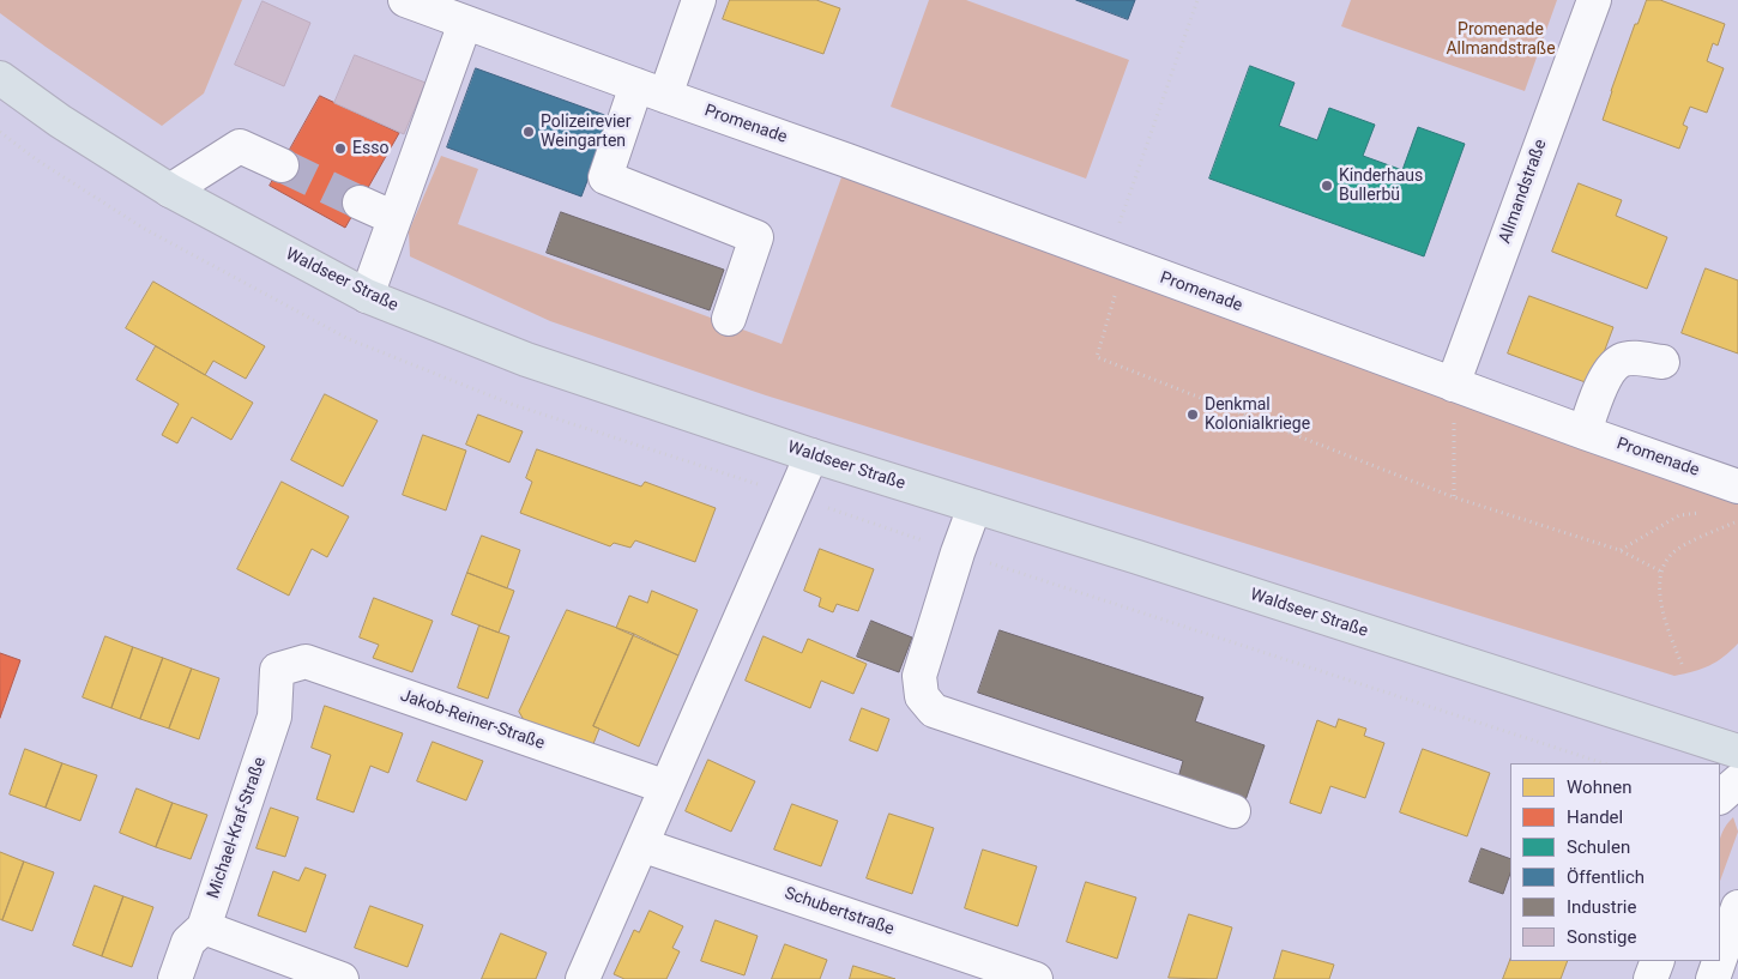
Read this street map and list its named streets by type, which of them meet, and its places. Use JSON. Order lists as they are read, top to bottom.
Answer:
{
  "streets": {
    "main road": ["Waldseer Straße"],
    "street": [
      "Promenade",
      "Allmandstraße",
      "Jakob-Reiner-Straße",
      "Michael-Kraf-Straße",
      "Schubertstraße"
    ]
  },
  "crossings": [
    ["Promenade", "Allmandstraße"],
    ["Jakob-Reiner-Straße", "Michael-Kraf-Straße"]
  ],
  "parks": ["Promenade Allmandstraße"],
  "places": [
    "Polizeirevier Weingarten",
    "Esso",
    "Kinderhaus Bullerbü",
    "Denkmal Kolonialkriege"
  ],
  "legend": [
    "Wohnen",
    "Handel",
    "Schulen",
    "Öffentlich",
    "Industrie",
    "Sonstige"
  ]
}
